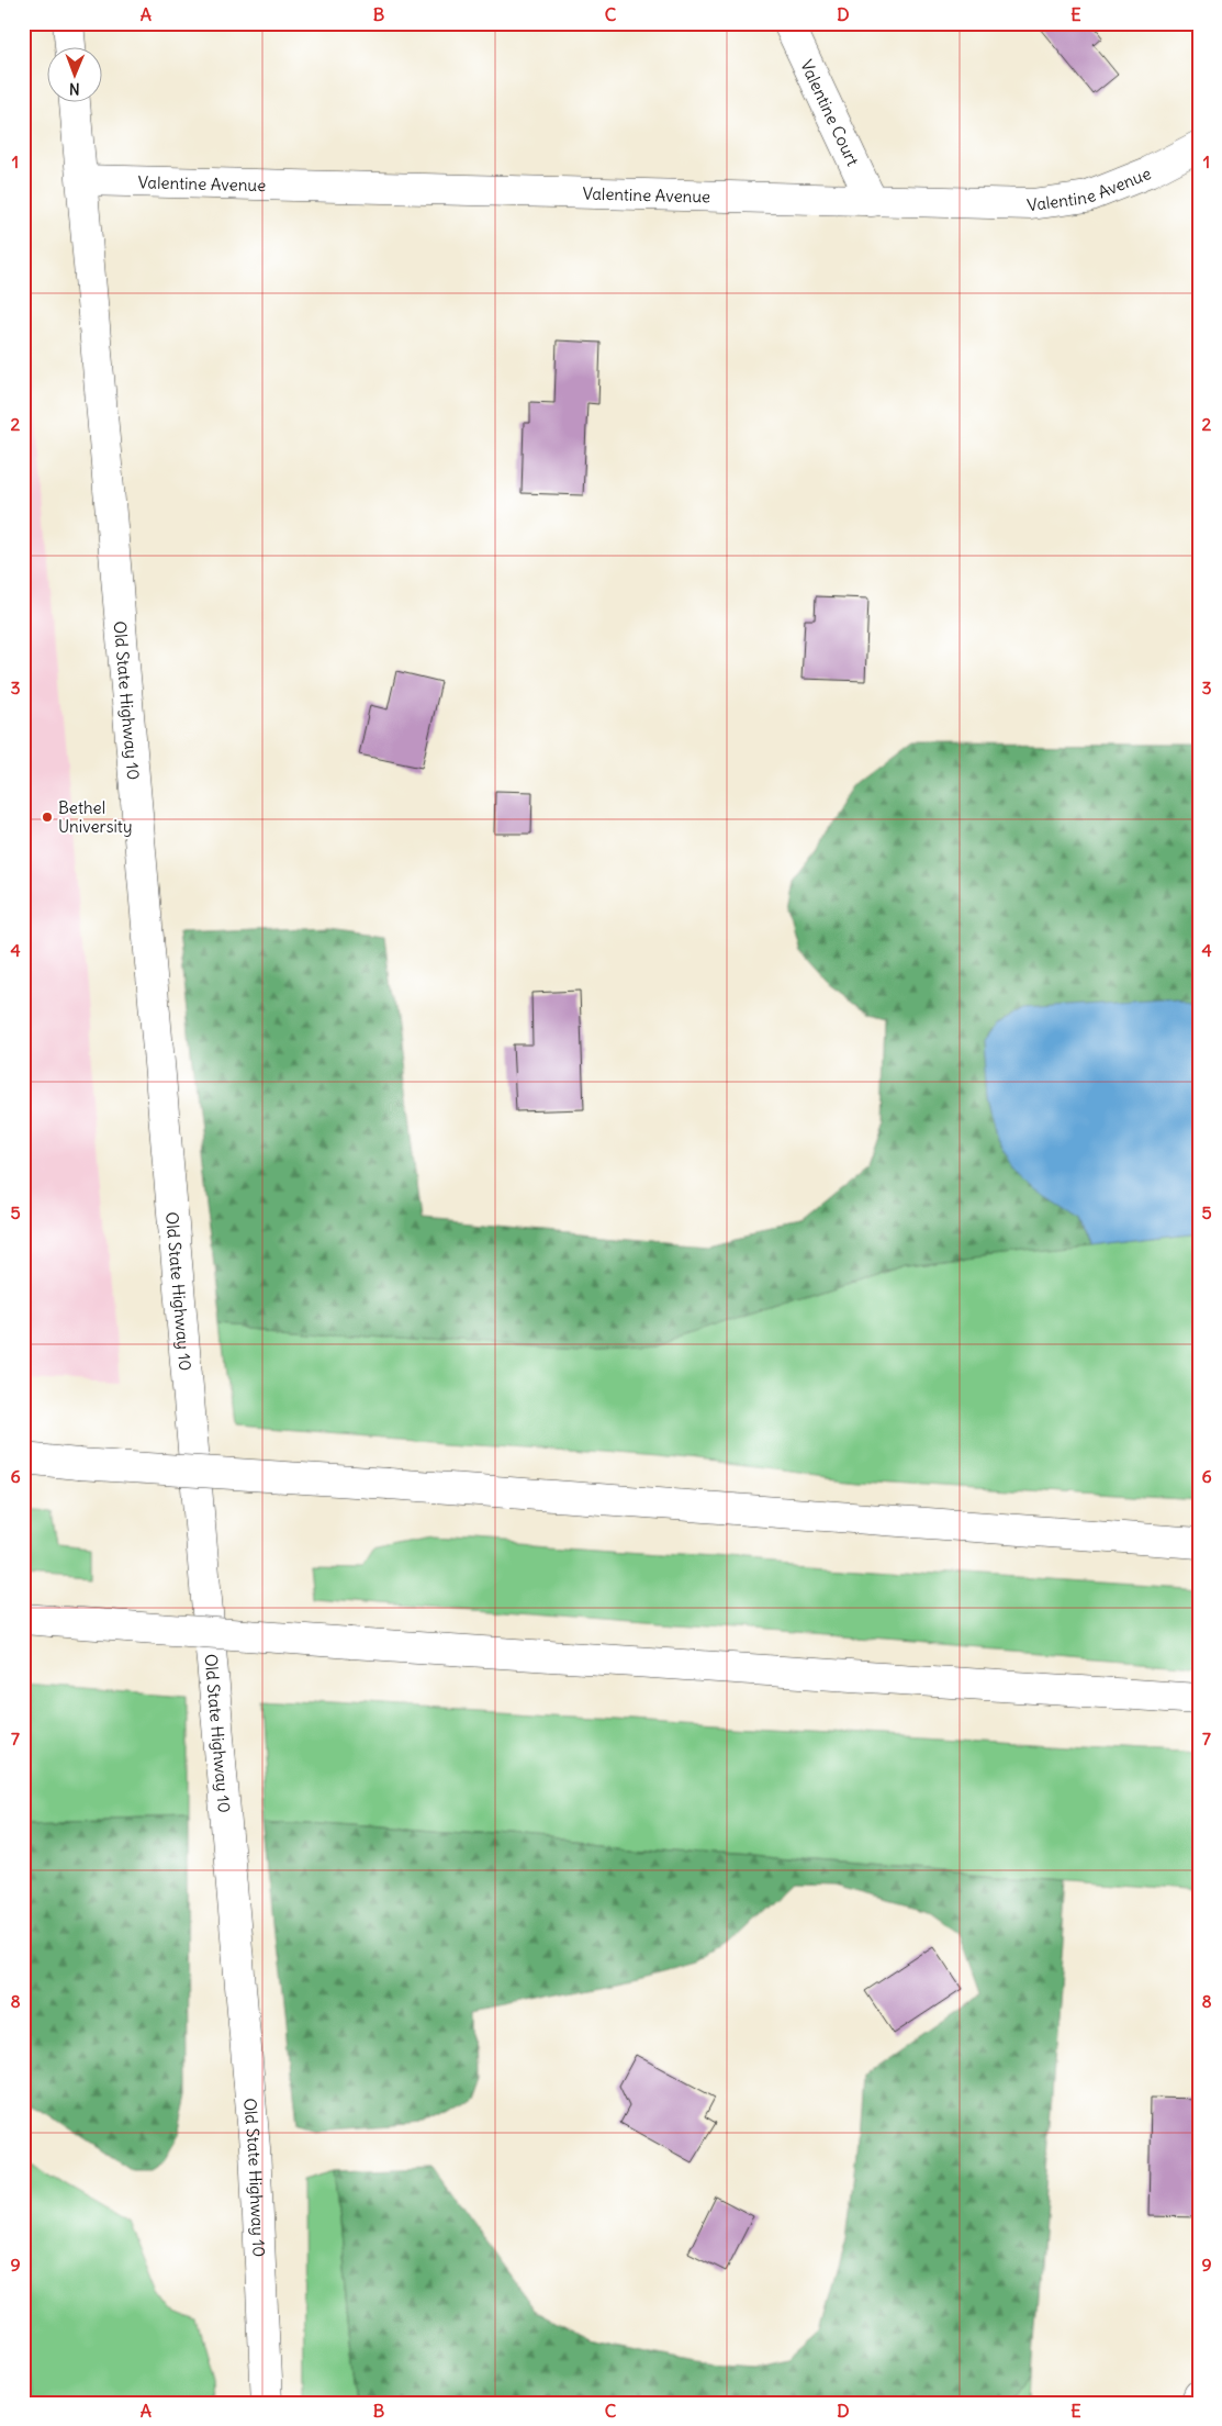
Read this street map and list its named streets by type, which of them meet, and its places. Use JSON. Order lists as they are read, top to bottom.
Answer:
{
  "streets": {
    "main road": ["Valentine Court", "Valentine Avenue", "Old State Highway 10"]
  },
  "crossings": [
    ["Valentine Court", "Valentine Avenue"],
    ["Valentine Avenue", "Old State Highway 10"]
  ],
  "places": ["Bethel University"],
  "north": "bottom",
  "grid": {
    "columns": [
      "A",
      "B",
      "C",
      "D",
      "E"
    ],
    "rows": [
      "1",
      "2",
      "3",
      "4",
      "5",
      "6",
      "7",
      "8",
      "9"
    ]
  }
}
